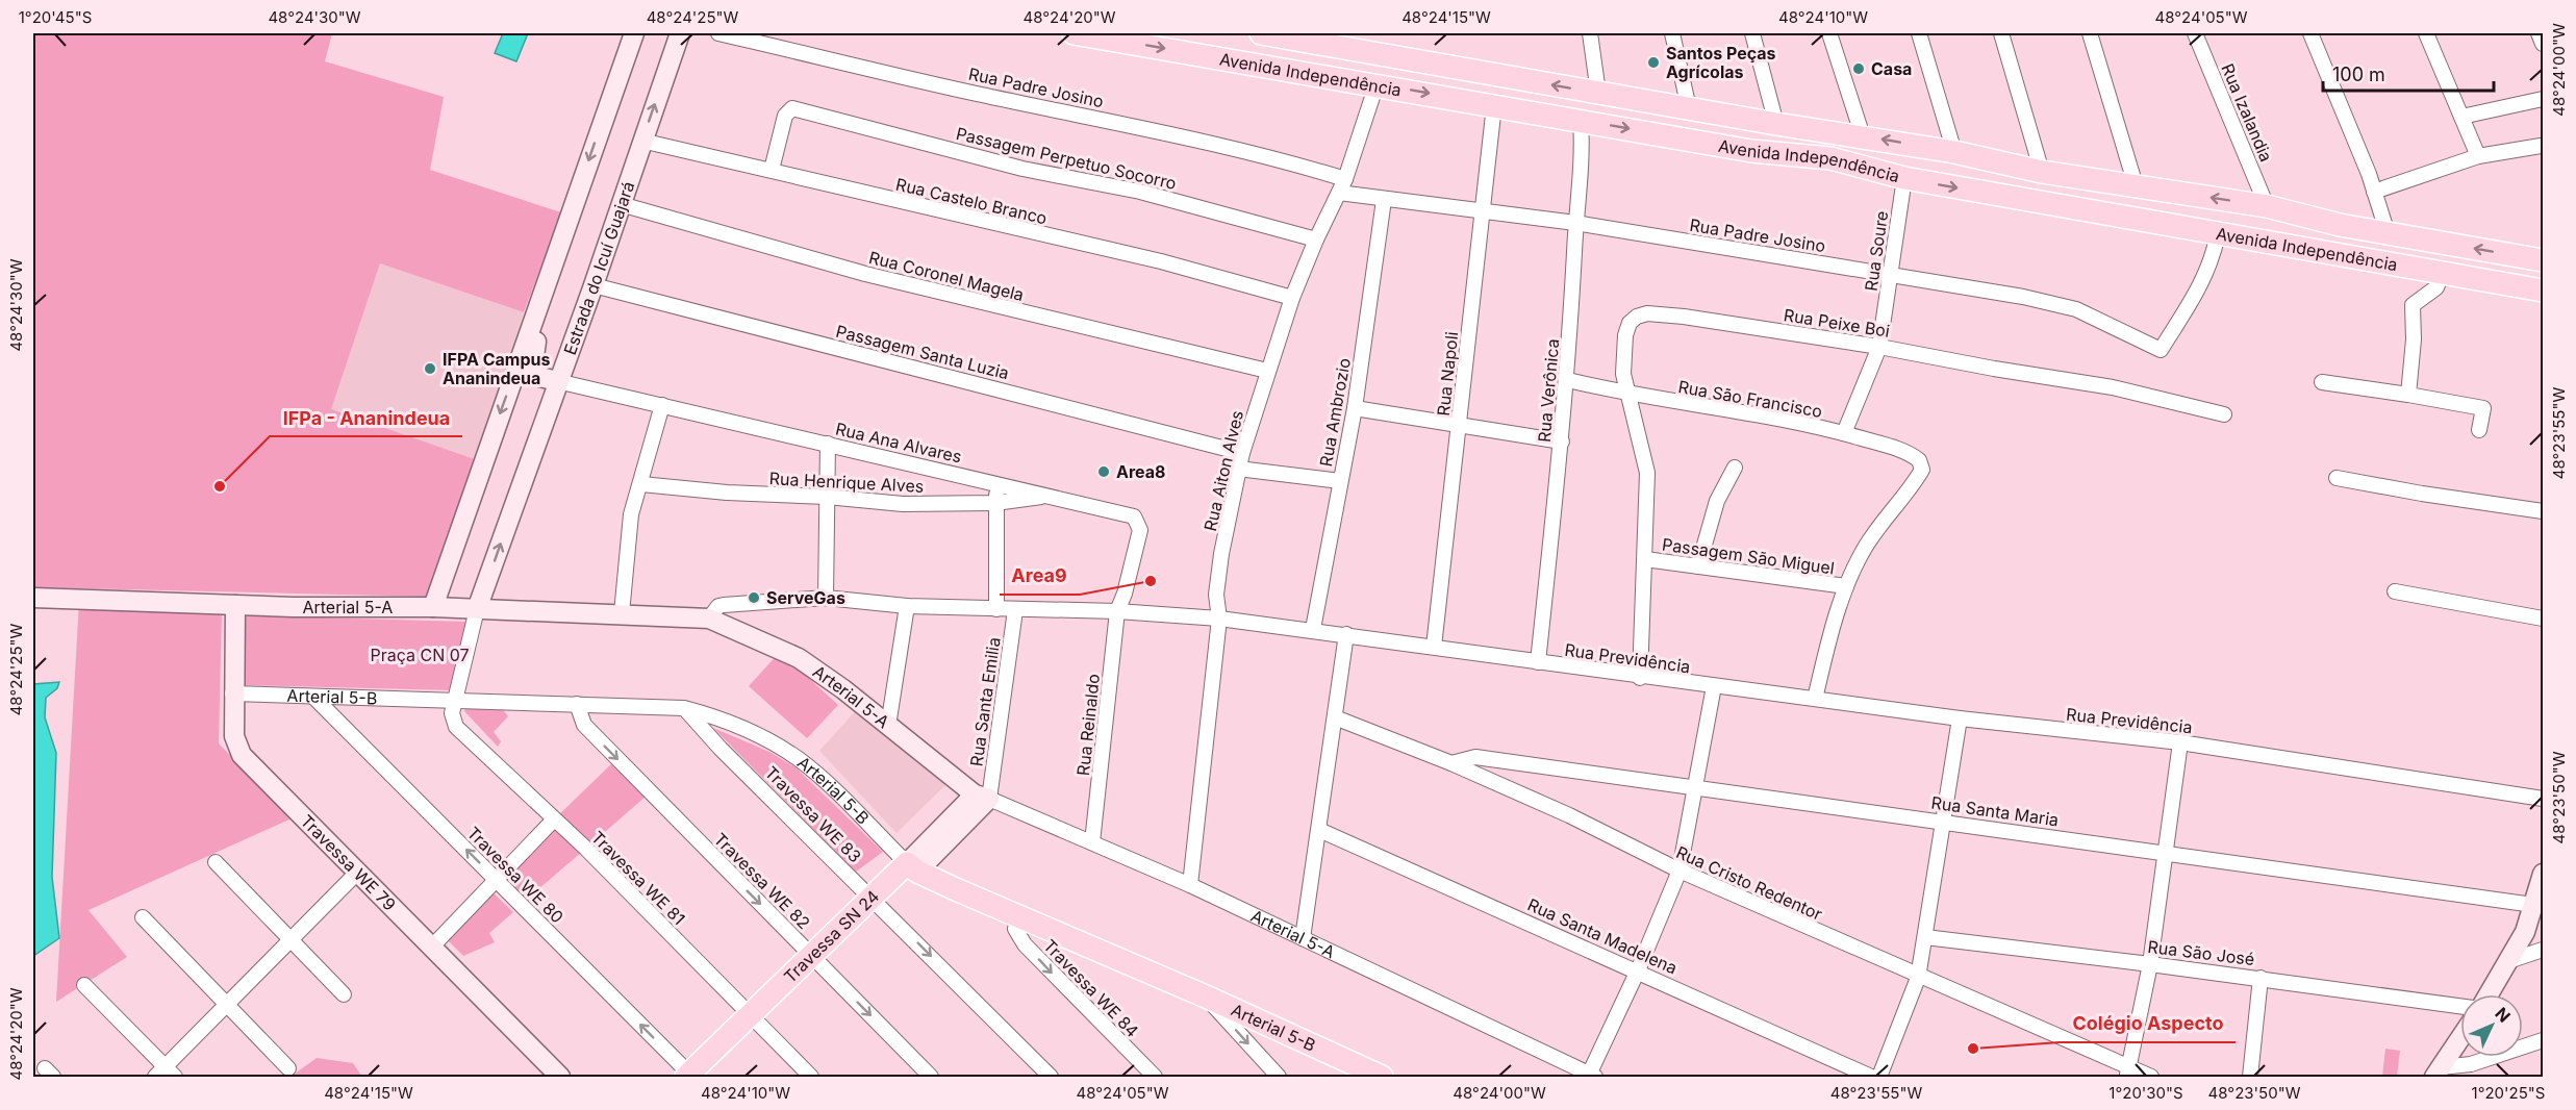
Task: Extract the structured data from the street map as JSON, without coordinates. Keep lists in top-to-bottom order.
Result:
{
  "streets": {
    "main road": [
      "Avenida Independência",
      "Estrada do Icuí Guajará",
      "Arterial 5-A",
      "Arterial 5-B",
      "Travessa WE 79",
      "Travessa SN 24"
    ],
    "street": [
      "Rua Padre Josino",
      "Rua Izalandia",
      "Passagem Perpetuo Socorro",
      "Rua Castelo Branco",
      "Rua Soure",
      "Rua Coronel Magela",
      "Rua Peixe Boi",
      "Passagem Santa Luzia",
      "Rua Napoli",
      "Rua Verônica",
      "Rua São Francisco",
      "Rua Ambrozio",
      "Rua Ana Alvares",
      "Rua Aiton Alves",
      "Rua Henrique Alves",
      "Passagem São Miguel",
      "Rua Previdência",
      "Rua Santa Emilia",
      "Rua Reinaldo",
      "Rua Santa Maria",
      "Travessa WE 83",
      "Travessa WE 80",
      "Travessa WE 81",
      "Travessa WE 82",
      "Rua Cristo Redentor",
      "Rua Santa Madelena",
      "Rua São José",
      "Travessa WE 84"
    ]
  },
  "crossings": [
    ["Avenida Independência", "Rua Padre Josino"],
    ["Avenida Independência", "Rua Izalandia"],
    ["Avenida Independência", "Rua Soure"],
    ["Avenida Independência", "Rua Napoli"],
    ["Avenida Independência", "Rua Verônica"],
    ["Avenida Independência", "Rua Aiton Alves"],
    ["Rua Padre Josino", "Rua Soure"],
    ["Rua Padre Josino", "Rua Napoli"],
    ["Rua Padre Josino", "Rua Verônica"],
    ["Rua Padre Josino", "Rua Ambrozio"],
    ["Rua Padre Josino", "Rua Aiton Alves"],
    ["Passagem Perpetuo Socorro", "Rua Castelo Branco"],
    ["Passagem Perpetuo Socorro", "Rua Aiton Alves"],
    ["Rua Castelo Branco", "Estrada do Icuí Guajará"],
    ["Rua Castelo Branco", "Rua Aiton Alves"],
    ["Rua Soure", "Rua Peixe Boi"],
    ["Rua Soure", "Rua São Francisco"],
    ["Estrada do Icuí Guajará", "Rua Coronel Magela"],
    ["Estrada do Icuí Guajará", "Passagem Santa Luzia"],
    ["Estrada do Icuí Guajará", "Rua Ana Alvares"],
    ["Estrada do Icuí Guajará", "Arterial 5-A"],
    ["Rua Coronel Magela", "Rua Aiton Alves"],
    ["Rua Peixe Boi", "Rua São Francisco"],
    ["Rua Peixe Boi", "Passagem São Miguel"],
    ["Rua Peixe Boi", "Rua Previdência"],
    ["Passagem Santa Luzia", "Rua Aiton Alves"],
    ["Rua Napoli", "Rua Previdência"],
    ["Rua Verônica", "Rua São Francisco"],
    ["Rua Verônica", "Rua Previdência"],
    ["Rua São Francisco", "Passagem São Miguel"],
    ["Rua Ambrozio", "Rua Previdência"],
    ["Rua Ana Alvares", "Rua Henrique Alves"],
    ["Rua Ana Alvares", "Rua Previdência"],
    ["Rua Ana Alvares", "Rua Reinaldo"],
    ["Rua Aiton Alves", "Arterial 5-A"],
    ["Rua Aiton Alves", "Rua Previdência"],
    ["Arterial 5-A", "Rua Previdência"],
    ["Arterial 5-A", "Rua Santa Emilia"],
    ["Arterial 5-A", "Rua Reinaldo"],
    ["Arterial 5-A", "Travessa WE 79"],
    ["Arterial 5-A", "Travessa SN 24"],
    ["Rua Previdência", "Rua Santa Emilia"],
    ["Rua Previdência", "Rua Reinaldo"],
    ["Arterial 5-B", "Travessa WE 83"],
    ["Arterial 5-B", "Travessa WE 79"],
    ["Arterial 5-B", "Travessa WE 80"],
    ["Arterial 5-B", "Travessa WE 81"],
    ["Arterial 5-B", "Travessa WE 82"],
    ["Arterial 5-B", "Travessa SN 24"],
    ["Arterial 5-B", "Travessa WE 84"],
    ["Rua Santa Emilia", "Travessa SN 24"],
    ["Rua Santa Maria", "Rua Cristo Redentor"],
    ["Travessa WE 83", "Travessa SN 24"],
    ["Travessa WE 80", "Travessa SN 24"],
    ["Travessa WE 81", "Travessa SN 24"],
    ["Travessa WE 82", "Travessa SN 24"]
  ],
  "one_way": [
    "Travessa WE 83",
    "Travessa WE 80",
    "Travessa WE 82",
    "Travessa WE 84"
  ],
  "parks": ["Praça CN 07"],
  "places": [
    "Santos Peças Agrícolas",
    "Casa",
    "IFPA Campus Ananindeua",
    "Area8",
    "IFPa - Ananindeua",
    "Area9",
    "ServeGas",
    "Colégio Aspecto"
  ],
  "scale_bar": "100 m",
  "north": "top right",
  "coordinates": [
    "1°20'45\"S",
    "48°24'30\"W",
    "48°24'25\"W",
    "48°24'20\"W",
    "48°24'15\"W",
    "48°24'10\"W",
    "48°24'05\"W",
    "48°24'00\"W",
    "48°23'55\"W",
    "48°23'50\"W",
    "1°20'30\"S",
    "1°20'25\"S"
  ]
}
